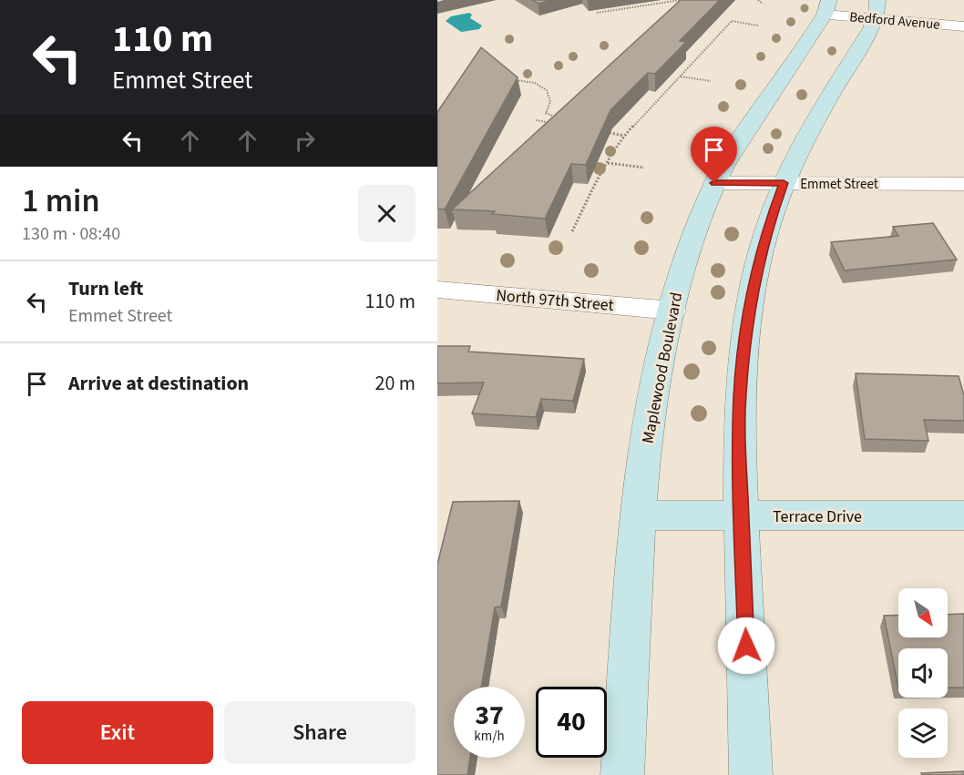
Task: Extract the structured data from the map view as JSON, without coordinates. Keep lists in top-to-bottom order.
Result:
{
  "streets": {
    "street": [
      "Bedford Avenue",
      "Emmet Street",
      "North 97th Street",
      "Maplewood Boulevard",
      "Terrace Drive"
    ]
  },
  "crossings": [
    ["Bedford Avenue", "Maplewood Boulevard"],
    ["Emmet Street", "Maplewood Boulevard"],
    ["North 97th Street", "Maplewood Boulevard"],
    ["Maplewood Boulevard", "Terrace Drive"]
  ],
  "north": "bottom right",
  "page": {
    "turn": ["110 m", "Emmet Street"],
    "heading": ["1 min", "130 m · 08:40"],
    "list": [
      {
        "name": "Turn left",
        "note": "Emmet Street",
        "value": "110 m"
      },
      {
        "name": "Arrive at destination",
        "value": "20 m"
      }
    ],
    "speed": "37 km/h",
    "limit": "40",
    "buttons": ["Exit", "Share"]
  }
}
